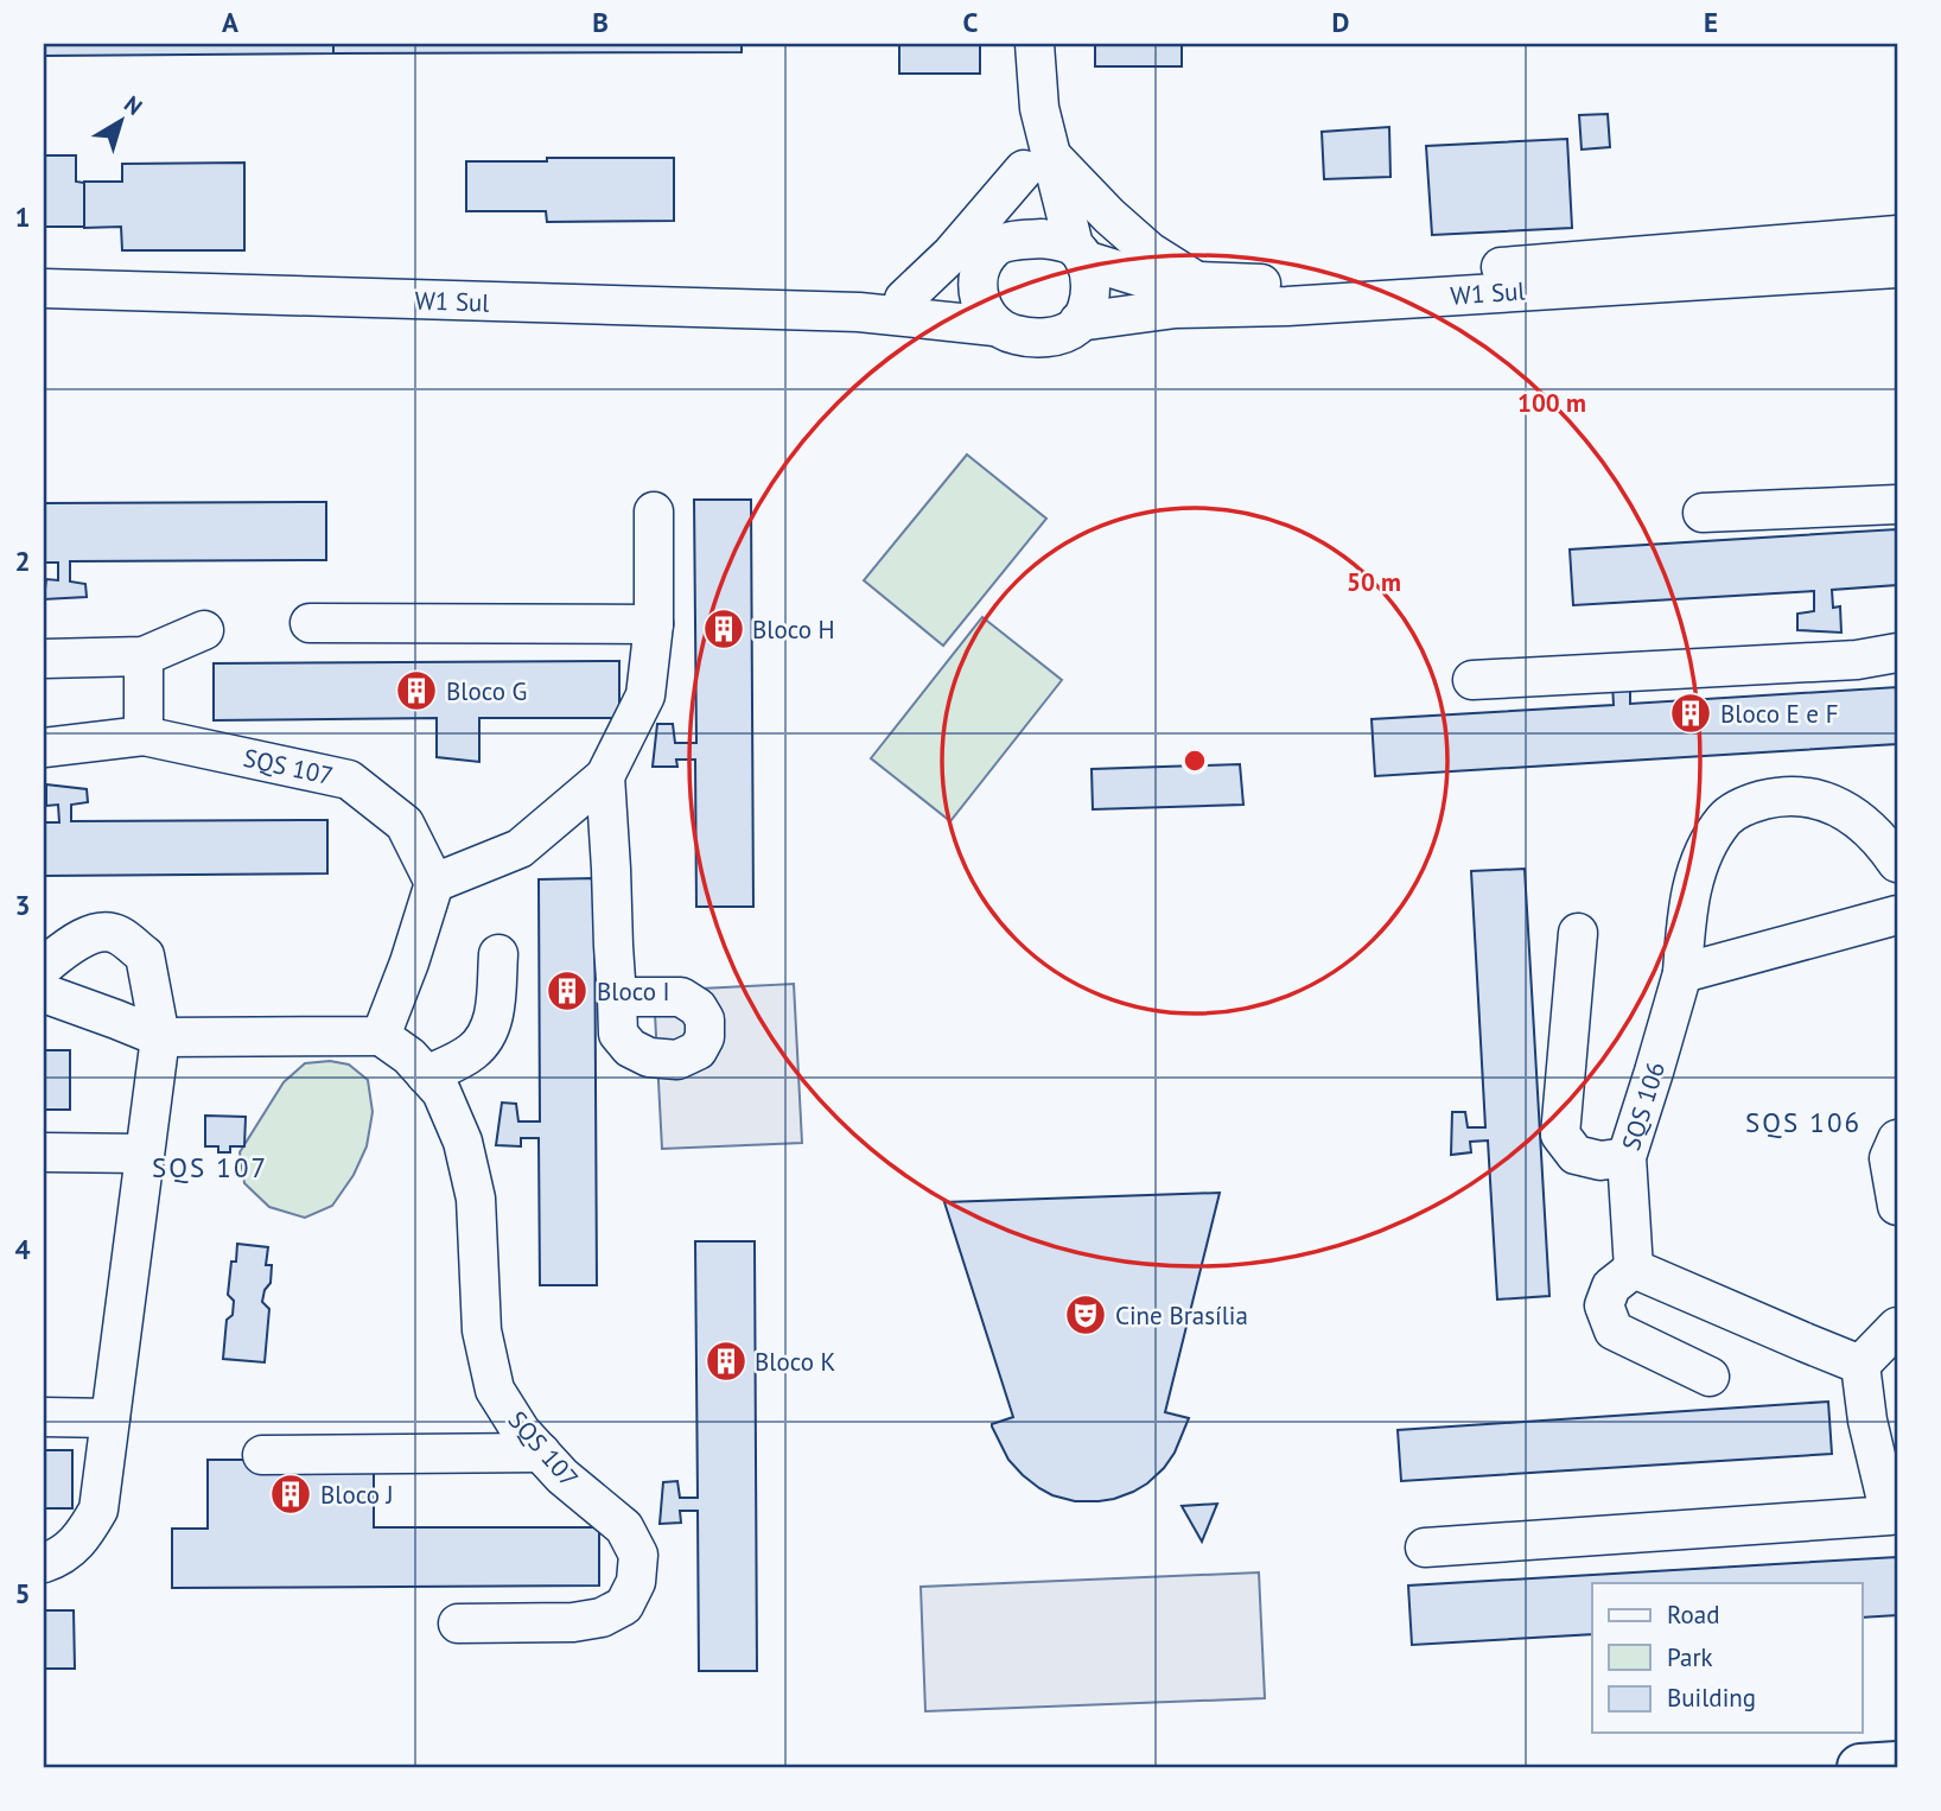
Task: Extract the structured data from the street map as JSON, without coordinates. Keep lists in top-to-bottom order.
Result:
{
  "streets": {
    "street": ["W1 Sul", "SQS 107", "SQS 106"]
  },
  "districts": ["SQS 106", "SQS 107"],
  "places": {
    "building": [
      "Bloco H",
      "Bloco G",
      "Bloco E e F",
      "Bloco I",
      "Bloco K",
      "Bloco J"
    ],
    "theatre": ["Cine Brasília"]
  },
  "legend": ["Road", "Park", "Building"],
  "north": "top right",
  "grid": {
    "columns": [
      "A",
      "B",
      "C",
      "D",
      "E"
    ],
    "rows": [
      "1",
      "2",
      "3",
      "4",
      "5"
    ]
  },
  "rings": ["100 m", "50 m"]
}
